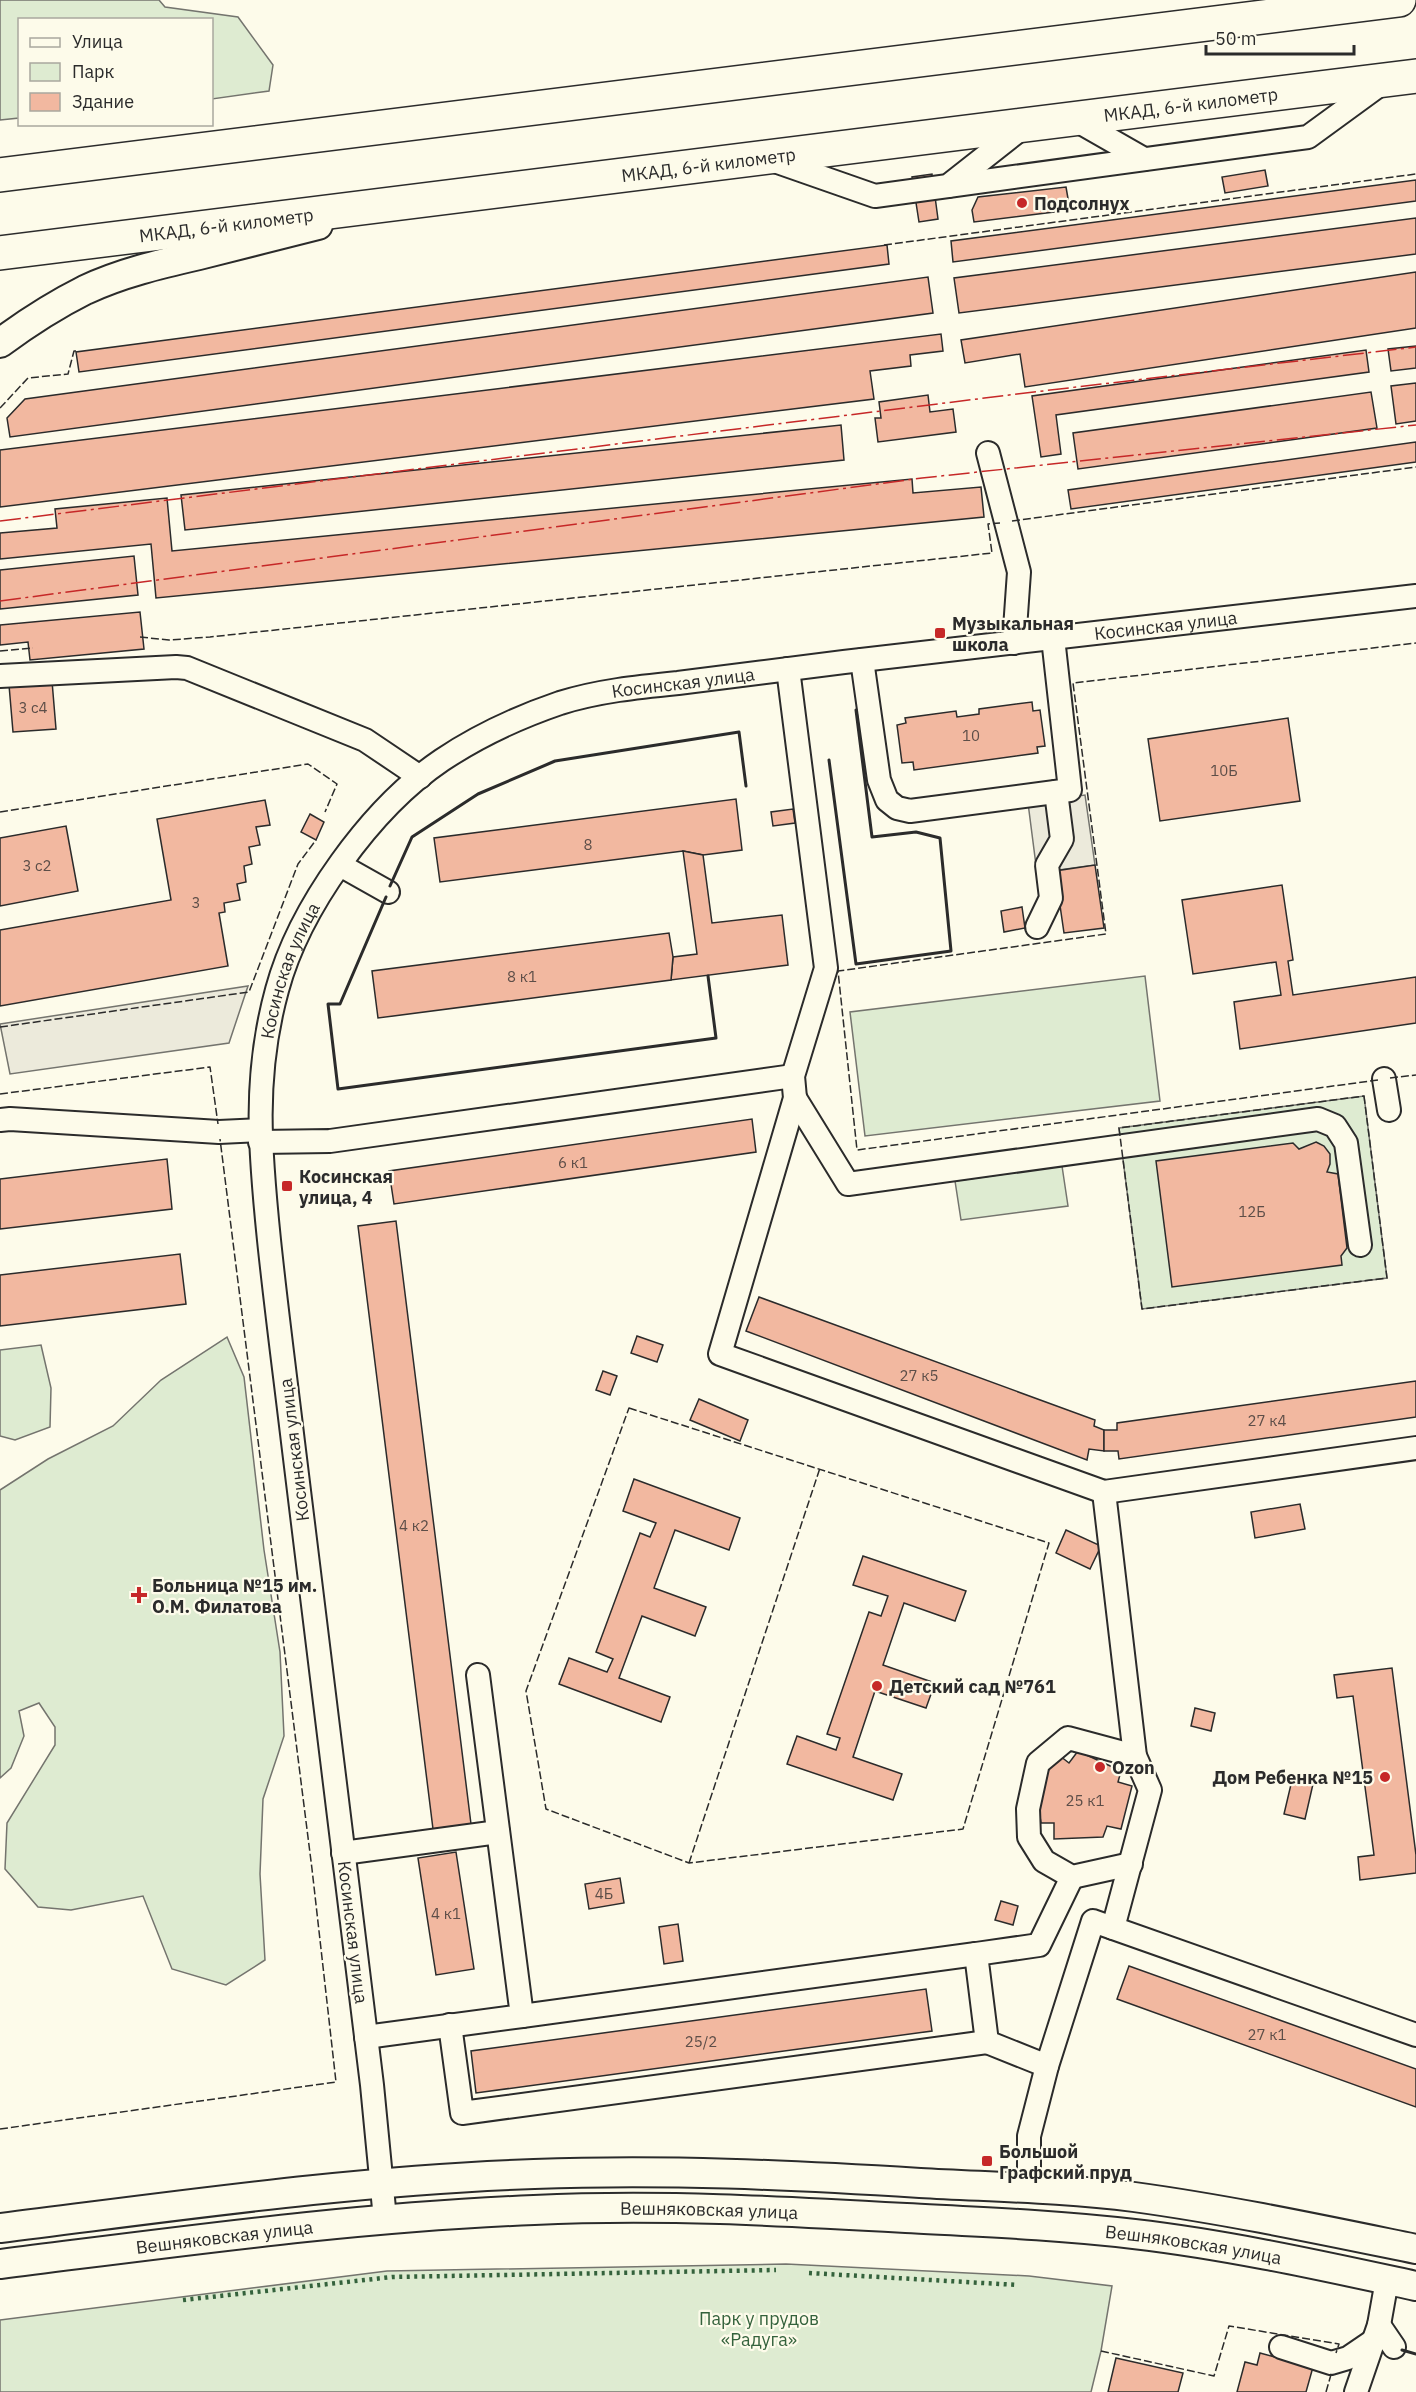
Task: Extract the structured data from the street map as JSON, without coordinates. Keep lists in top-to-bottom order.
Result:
{
  "streets": {
    "highway": ["МКАД, 6-й километр"],
    "main road": ["Вешняковская улица"],
    "street": ["Косинская улица"]
  },
  "crossings": [
    ["Косинская улица", "Вешняковская улица"]
  ],
  "parks": ["Парк у прудов «Радуга»"],
  "places": {
    "other": [
      "Подсолнух",
      "Детский сад №761",
      "Ozon",
      "Дом Ребенка №15"
    ],
    "transit": ["Музыкальная школа", "Косинская улица, 4", "Большой Графский пруд"],
    "health": ["Больница №15 им. О.М. Филатова"]
  },
  "house_numbers": [
    "3 с4",
    "10",
    "10Б",
    "8",
    "3 с2",
    "3",
    "8 к1",
    "6 к1",
    "12Б",
    "27 к5",
    "27 к4",
    "4 к2",
    "25 к1",
    "4Б",
    "4 к1",
    "27 к1",
    "25/2"
  ],
  "legend": ["Улица", "Парк", "Здание"],
  "scale_bar": "50 m"
}
